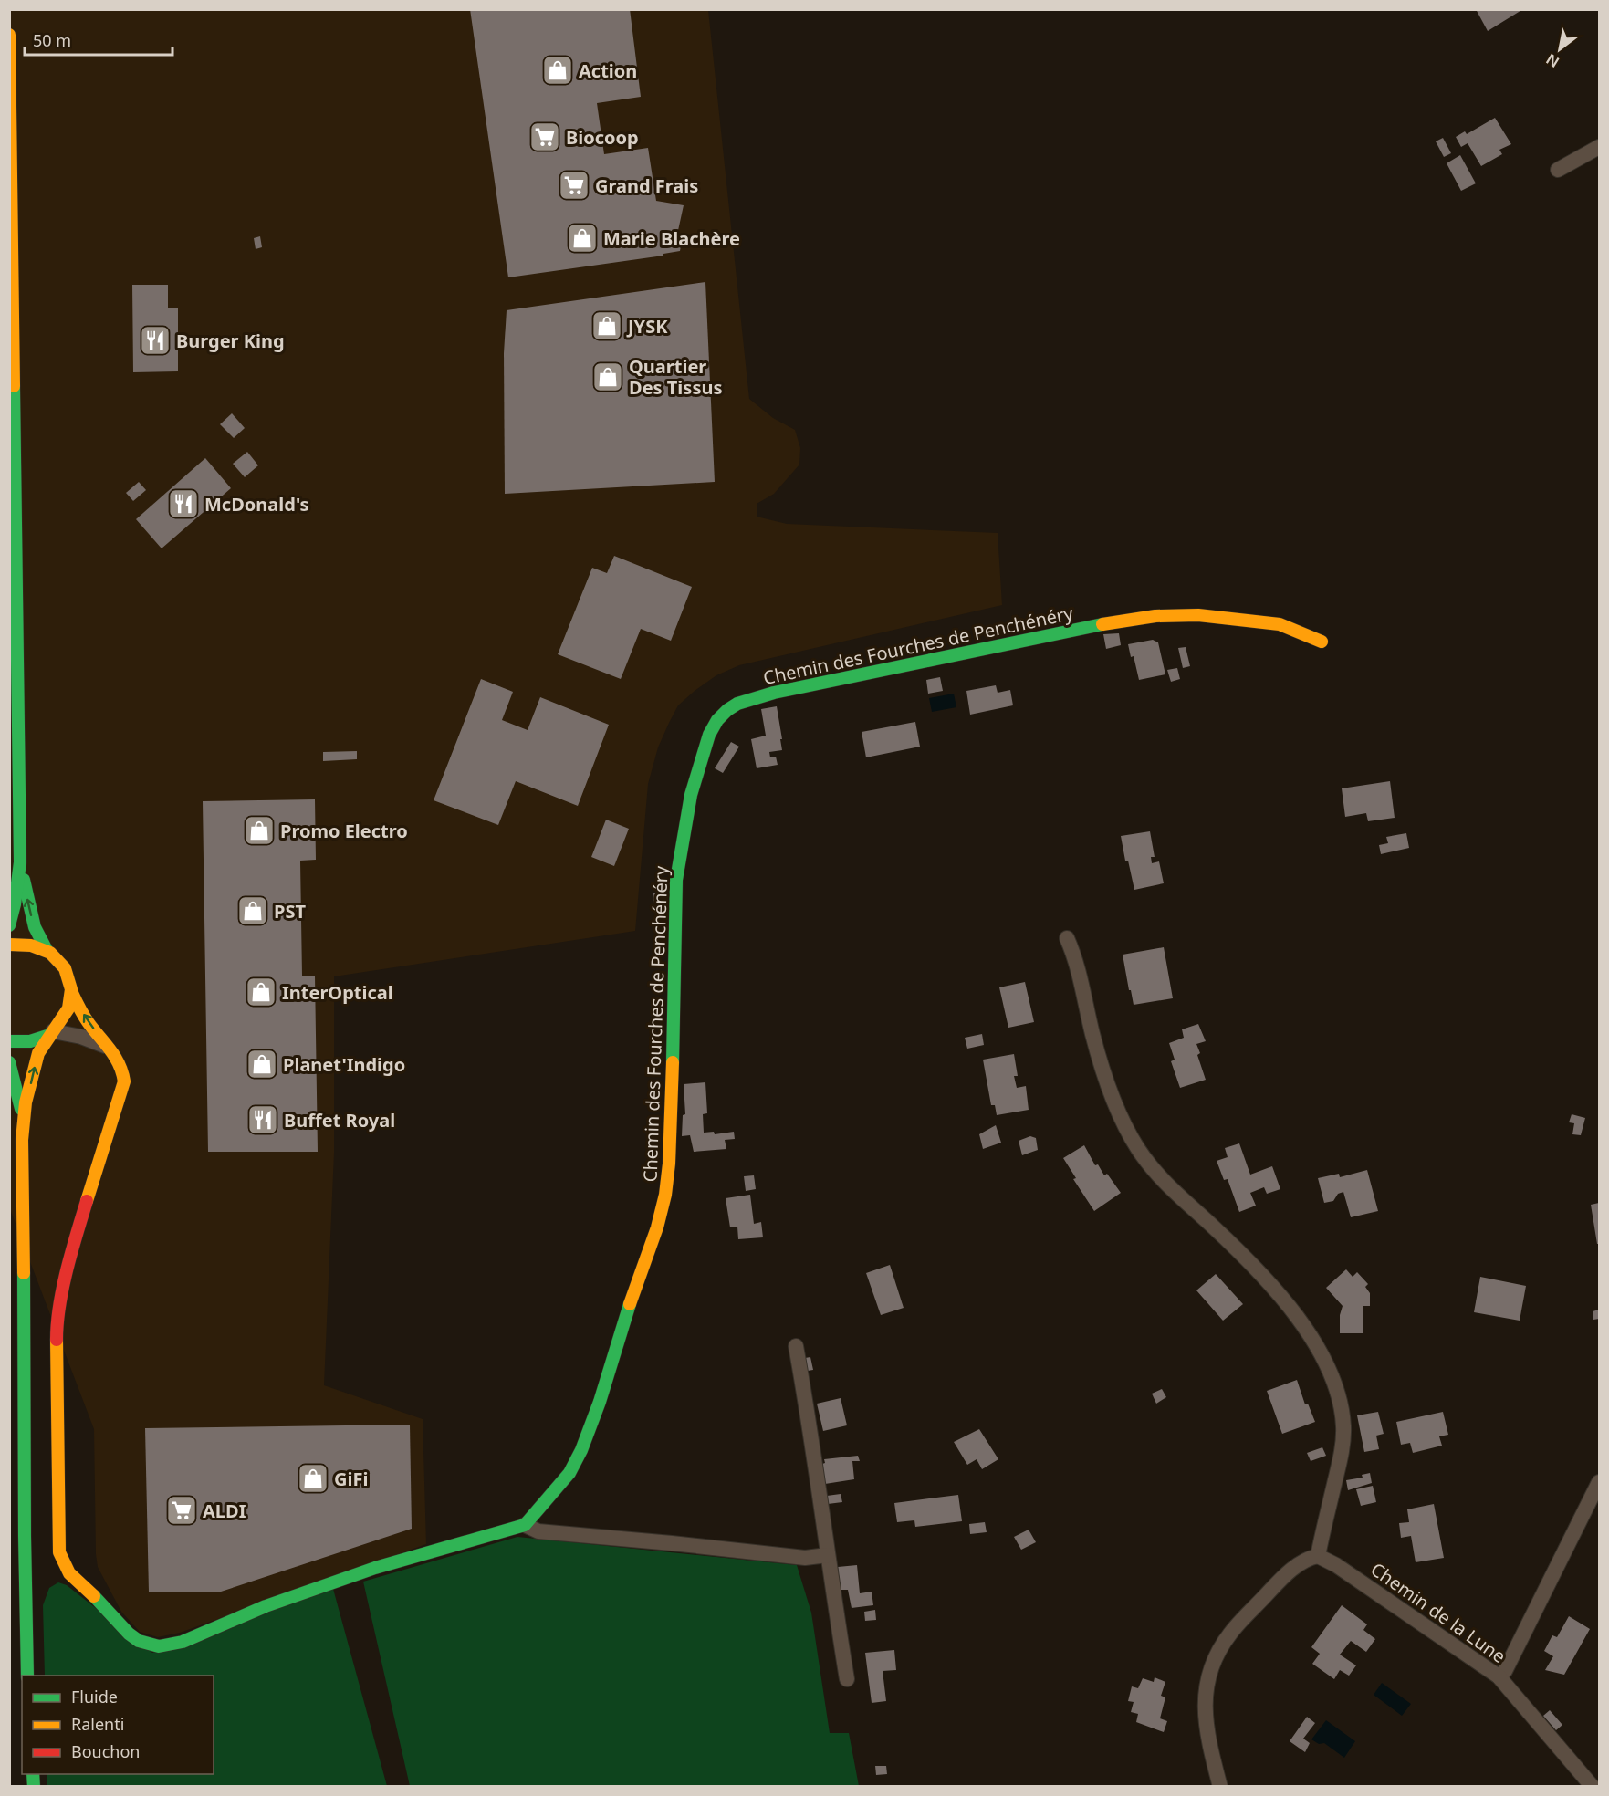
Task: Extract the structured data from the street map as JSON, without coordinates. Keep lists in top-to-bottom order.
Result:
{
  "streets": {
    "street": ["Chemin des Fourches de Penchénéry", "Chemin de la Lune"]
  },
  "places": {
    "shop": [
      "Action",
      "Marie Blachère",
      "JYSK",
      "Quartier Des Tissus",
      "Promo Electro",
      "PST",
      "InterOptical",
      "Planet'Indigo",
      "GiFi"
    ],
    "supermarket": ["Biocoop", "Grand Frais", "ALDI"],
    "restaurant": ["Burger King", "McDonald's", "Buffet Royal"]
  },
  "legend": ["Fluide", "Ralenti", "Bouchon"],
  "scale_bar": "50 m",
  "north": "bottom left"
}
